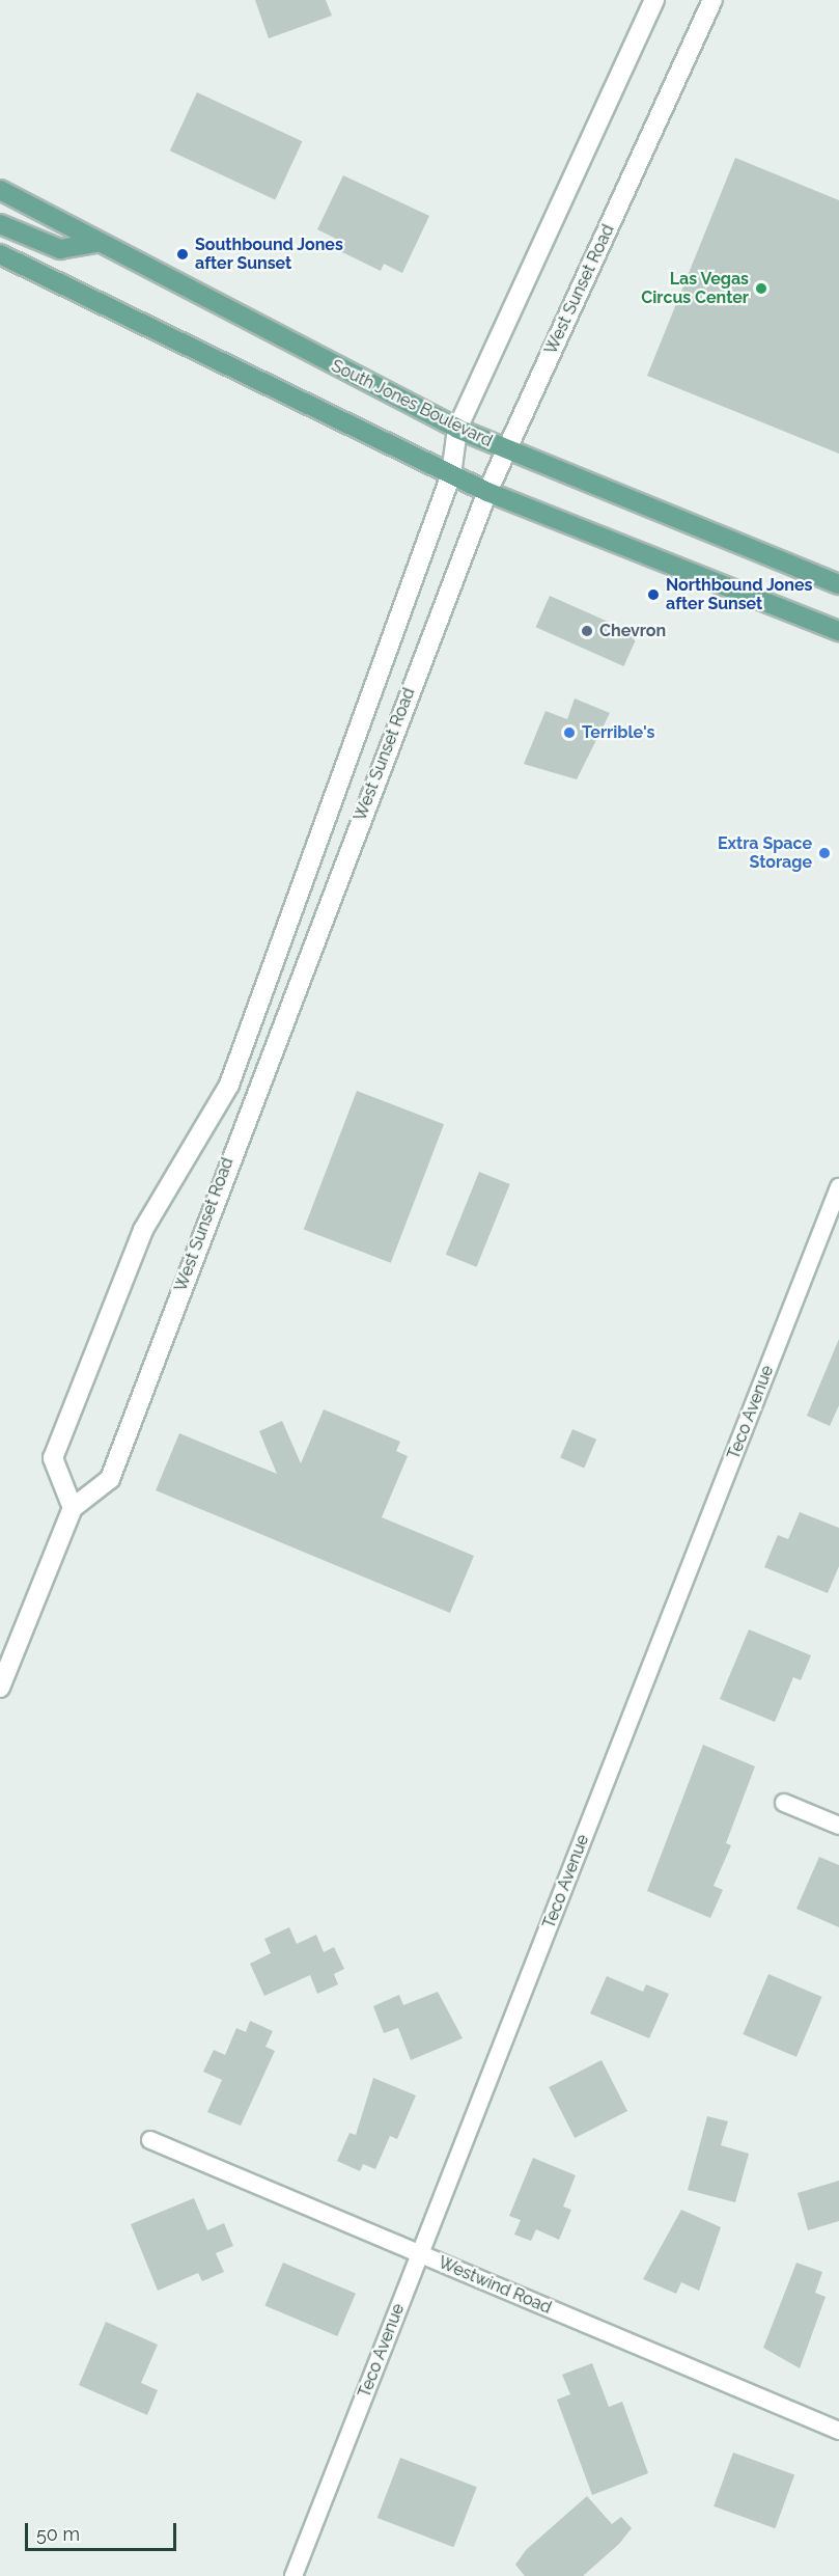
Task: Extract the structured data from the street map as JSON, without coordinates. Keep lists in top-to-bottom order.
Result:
{
  "streets": {
    "main road": ["West Sunset Road", "South Jones Boulevard"],
    "street": ["Teco Avenue", "Westwind Road"]
  },
  "crossings": [
    ["West Sunset Road", "South Jones Boulevard"],
    ["Teco Avenue", "Westwind Road"]
  ],
  "places": [
    "Southbound Jones after Sunset",
    "Las Vegas Circus Center",
    "Northbound Jones after Sunset",
    "Chevron",
    "Terrible's",
    "Extra Space Storage"
  ],
  "scale_bar": "50 m"
}
